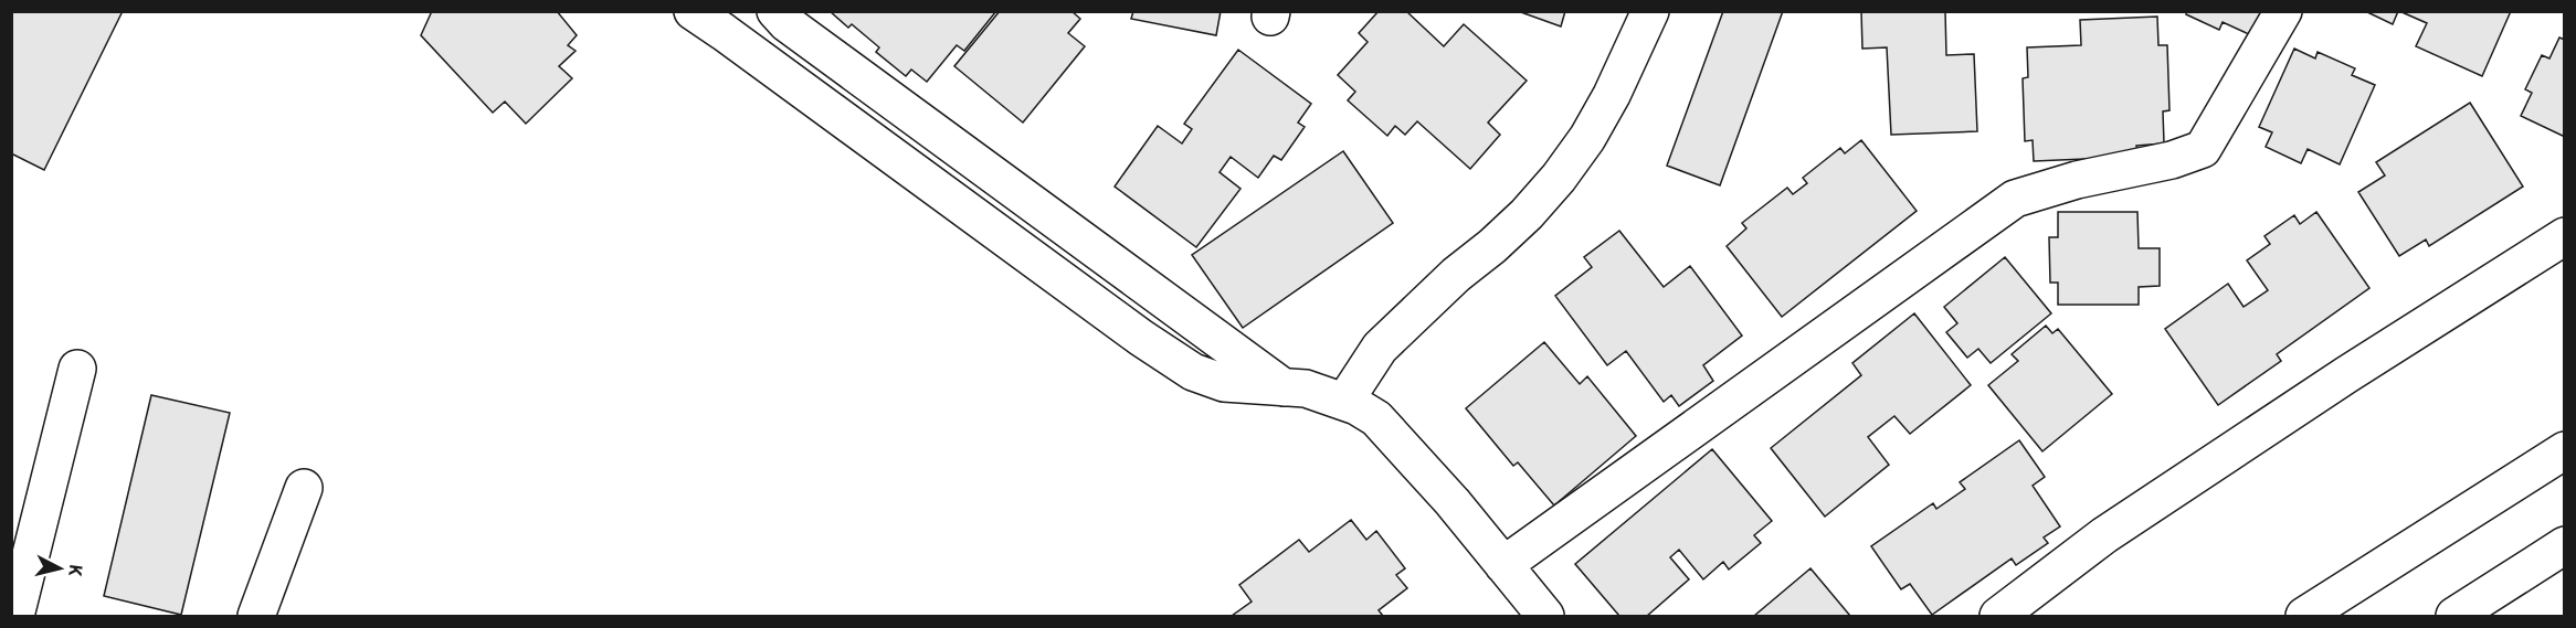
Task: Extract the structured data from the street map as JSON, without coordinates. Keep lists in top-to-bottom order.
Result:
{
  "north": "right"
}
